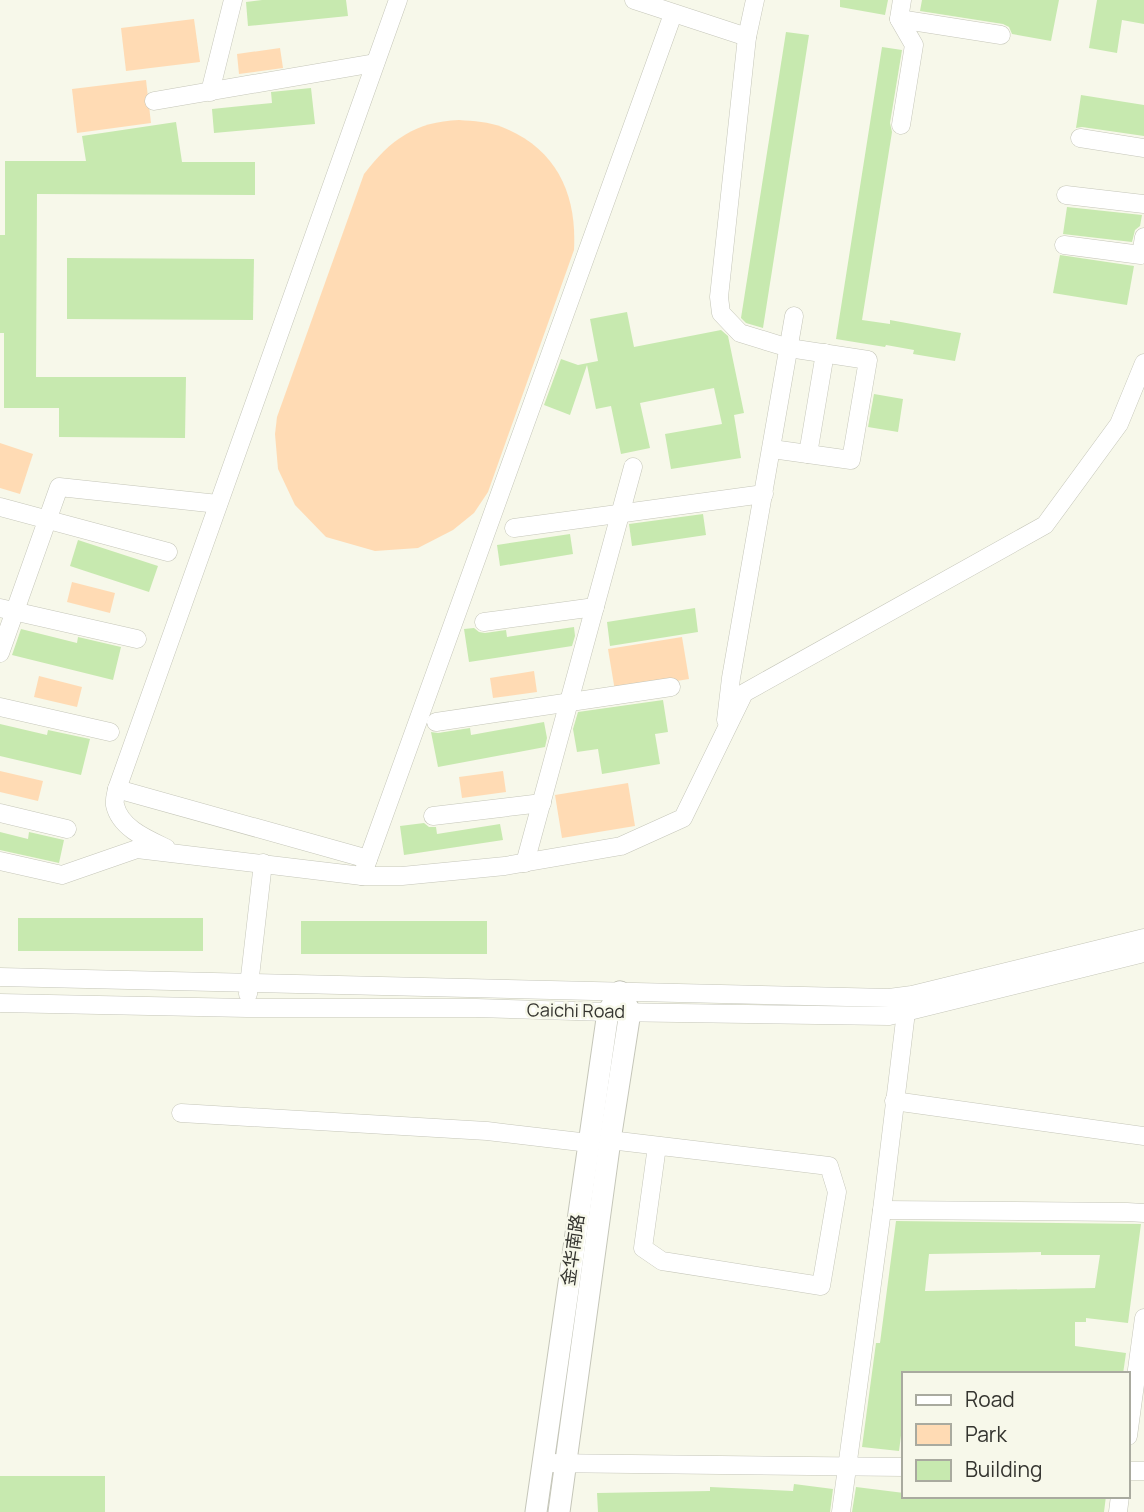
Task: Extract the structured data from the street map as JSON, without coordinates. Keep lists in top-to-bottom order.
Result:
{
  "streets": {
    "main road": ["金华南路"],
    "street": ["Caichi Road"]
  },
  "crossings": [
    ["Caichi Road", "金华南路"]
  ],
  "legend": ["Road", "Park", "Building"]
}
